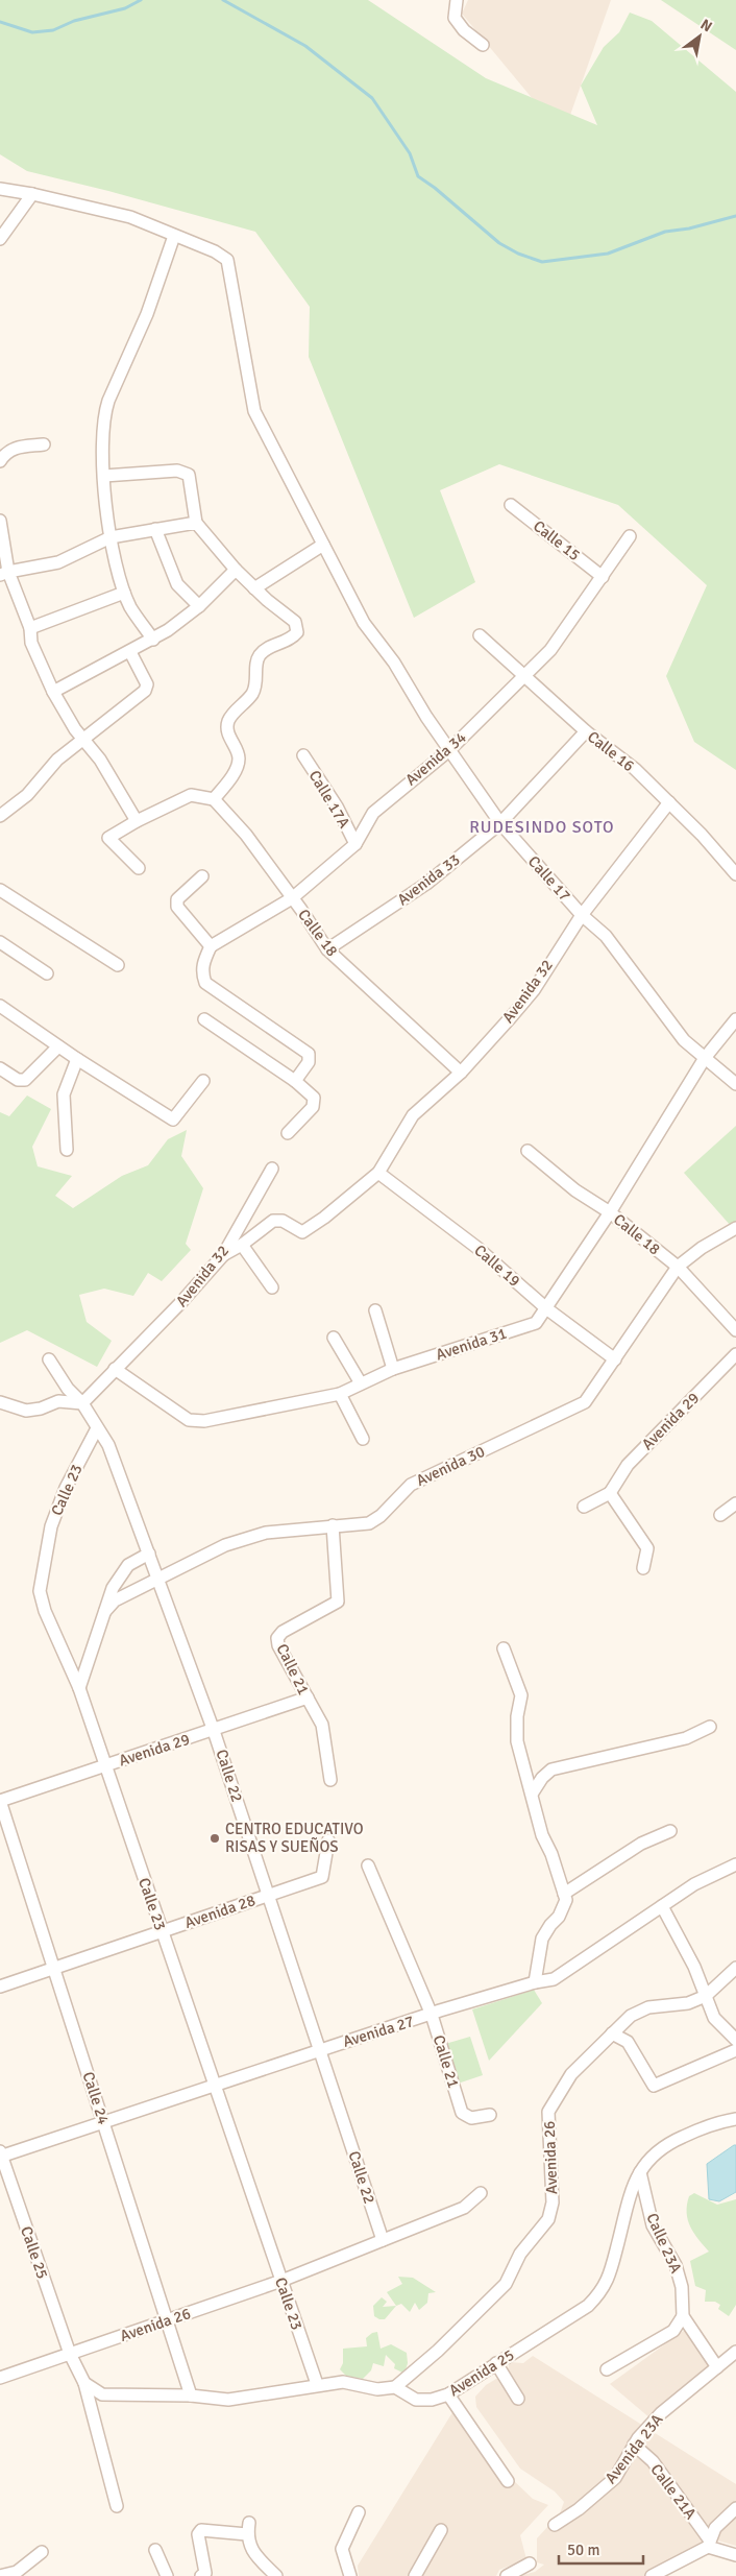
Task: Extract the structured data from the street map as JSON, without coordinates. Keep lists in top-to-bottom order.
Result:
{
  "streets": {
    "street": [
      "Calle 15",
      "Calle 16",
      "Avenida 34",
      "Calle 17A",
      "Calle 17",
      "Avenida 33",
      "Calle 18",
      "Avenida 32",
      "Calle 19",
      "Avenida 31",
      "Avenida 29",
      "Avenida 30",
      "Calle 23",
      "Calle 21",
      "Calle 22",
      "Avenida 28",
      "Avenida 27",
      "Calle 24",
      "Avenida 26",
      "Calle 23A",
      "Calle 25",
      "Avenida 25",
      "Avenida 23A",
      "Calle 21A"
    ]
  },
  "crossings": [
    ["Calle 15", "Avenida 34"],
    ["Calle 16", "Avenida 34"],
    ["Calle 16", "Avenida 33"],
    ["Calle 16", "Avenida 32"],
    ["Avenida 34", "Calle 17A"],
    ["Avenida 34", "Calle 17"],
    ["Avenida 34", "Calle 18"],
    ["Calle 17", "Avenida 33"],
    ["Calle 17", "Avenida 32"],
    ["Calle 17", "Avenida 31"],
    ["Avenida 33", "Calle 18"],
    ["Calle 18", "Avenida 32"],
    ["Calle 18", "Avenida 31"],
    ["Calle 18", "Avenida 30"],
    ["Avenida 32", "Calle 19"],
    ["Avenida 32", "Avenida 31"],
    ["Calle 19", "Avenida 31"],
    ["Calle 19", "Avenida 30"],
    ["Avenida 29", "Calle 23"],
    ["Avenida 29", "Calle 21"],
    ["Avenida 29", "Calle 22"],
    ["Avenida 29", "Calle 24"],
    ["Avenida 30", "Calle 21"],
    ["Avenida 30", "Calle 22"],
    ["Calle 23", "Calle 22"],
    ["Calle 23", "Avenida 28"],
    ["Calle 23", "Avenida 27"],
    ["Calle 23", "Avenida 26"],
    ["Calle 23", "Avenida 25"],
    ["Calle 21", "Avenida 27"],
    ["Calle 22", "Avenida 28"],
    ["Calle 22", "Avenida 27"],
    ["Calle 22", "Avenida 26"],
    ["Avenida 28", "Calle 24"],
    ["Avenida 27", "Calle 24"],
    ["Avenida 27", "Calle 25"],
    ["Calle 24", "Avenida 26"],
    ["Calle 24", "Avenida 25"],
    ["Avenida 26", "Calle 25"],
    ["Avenida 26", "Avenida 25"],
    ["Calle 23A", "Avenida 25"],
    ["Avenida 23A", "Calle 21A"]
  ],
  "districts": ["RUDESINDO SOTO"],
  "places": ["CENTRO EDUCATIVO RISAS Y SUEÑOS"],
  "scale_bar": "50 m",
  "north": "top right"
}
